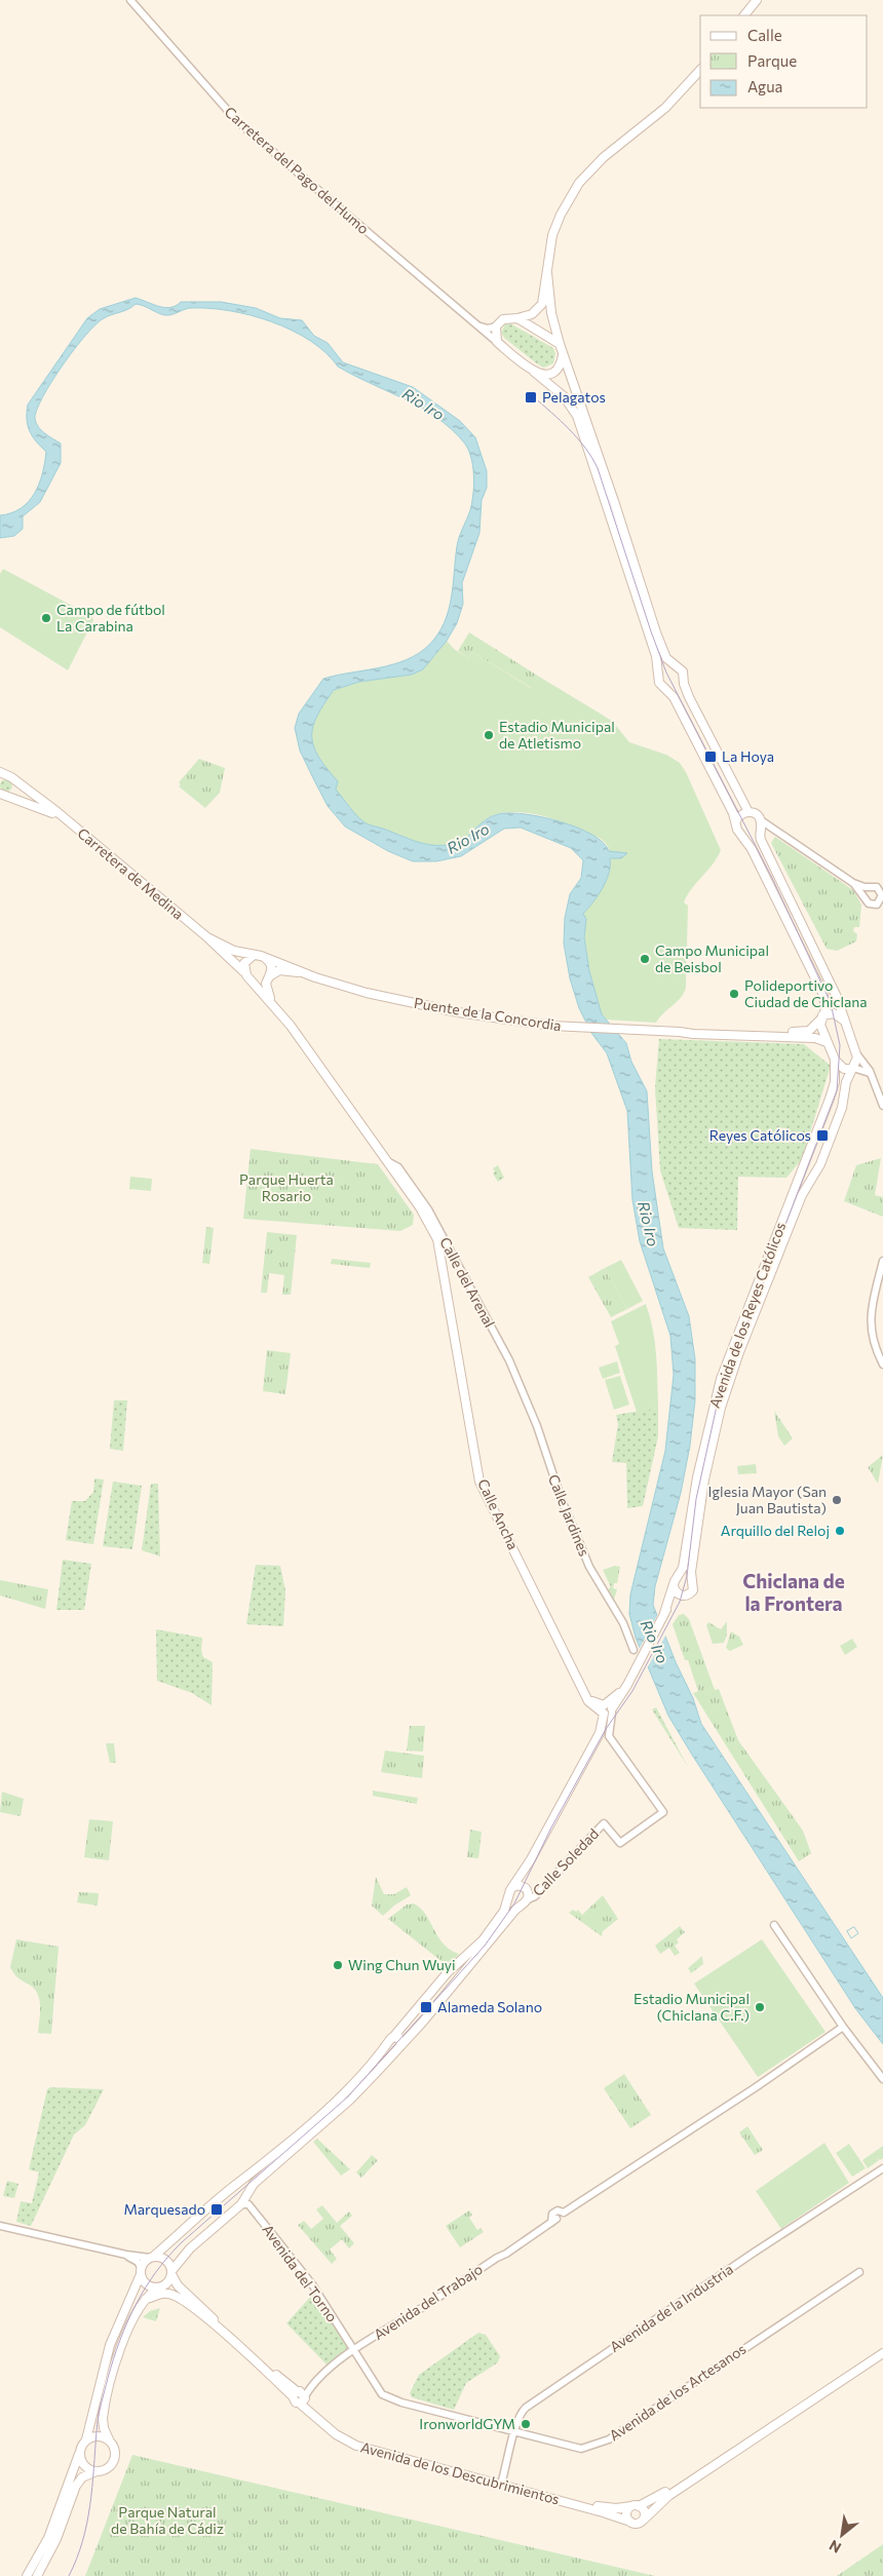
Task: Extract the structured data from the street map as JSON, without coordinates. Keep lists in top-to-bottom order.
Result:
{
  "streets": {
    "main road": [
      "Carretera de Medina",
      "Puente de la Concordia",
      "Avenida de los Reyes Católicos",
      "Calle Ancha",
      "Avenida de los Descubrimientos"
    ],
    "street": [
      "Carretera del Pago del Humo",
      "Calle del Arenal",
      "Calle Jardines",
      "Calle Soledad",
      "Avenida del Torno",
      "Avenida del Trabajo",
      "Avenida de la Industria",
      "Avenida de los Artesanos"
    ]
  },
  "crossings": [
    ["Carretera de Medina", "Puente de la Concordia"],
    ["Calle del Arenal", "Calle Ancha"],
    ["Calle del Arenal", "Calle Jardines"],
    ["Calle Ancha", "Calle Soledad"],
    ["Avenida del Torno", "Avenida del Trabajo"],
    ["Avenida del Torno", "Avenida de los Artesanos"],
    ["Avenida del Trabajo", "Avenida de los Artesanos"],
    ["Avenida del Trabajo", "Avenida de los Descubrimientos"],
    ["Avenida de la Industria", "Avenida de los Artesanos"],
    ["Avenida de la Industria", "Avenida de los Descubrimientos"]
  ],
  "districts": ["Chiclana de la Frontera"],
  "water": ["Rio Iro"],
  "parks": ["Parque Huerta Rosario", "Parque Natural de Bahía de Cádiz"],
  "places": {
    "transit": [
      "Pelagatos",
      "La Hoya",
      "Reyes Católicos",
      "Alameda Solano",
      "Marquesado"
    ],
    "other": [
      "Campo de fútbol La Carabina",
      "Estadio Municipal de Atletismo",
      "Campo Municipal de Beisbol",
      "Polideportivo Ciudad de Chiclana",
      "Iglesia Mayor (San Juan Bautista)",
      "Arquillo del Reloj",
      "Wing Chun Wuyi",
      "Estadio Municipal (Chiclana C.F.)",
      "IronworldGYM"
    ]
  },
  "legend": ["Calle", "Parque", "Agua"],
  "north": "bottom left"
}
